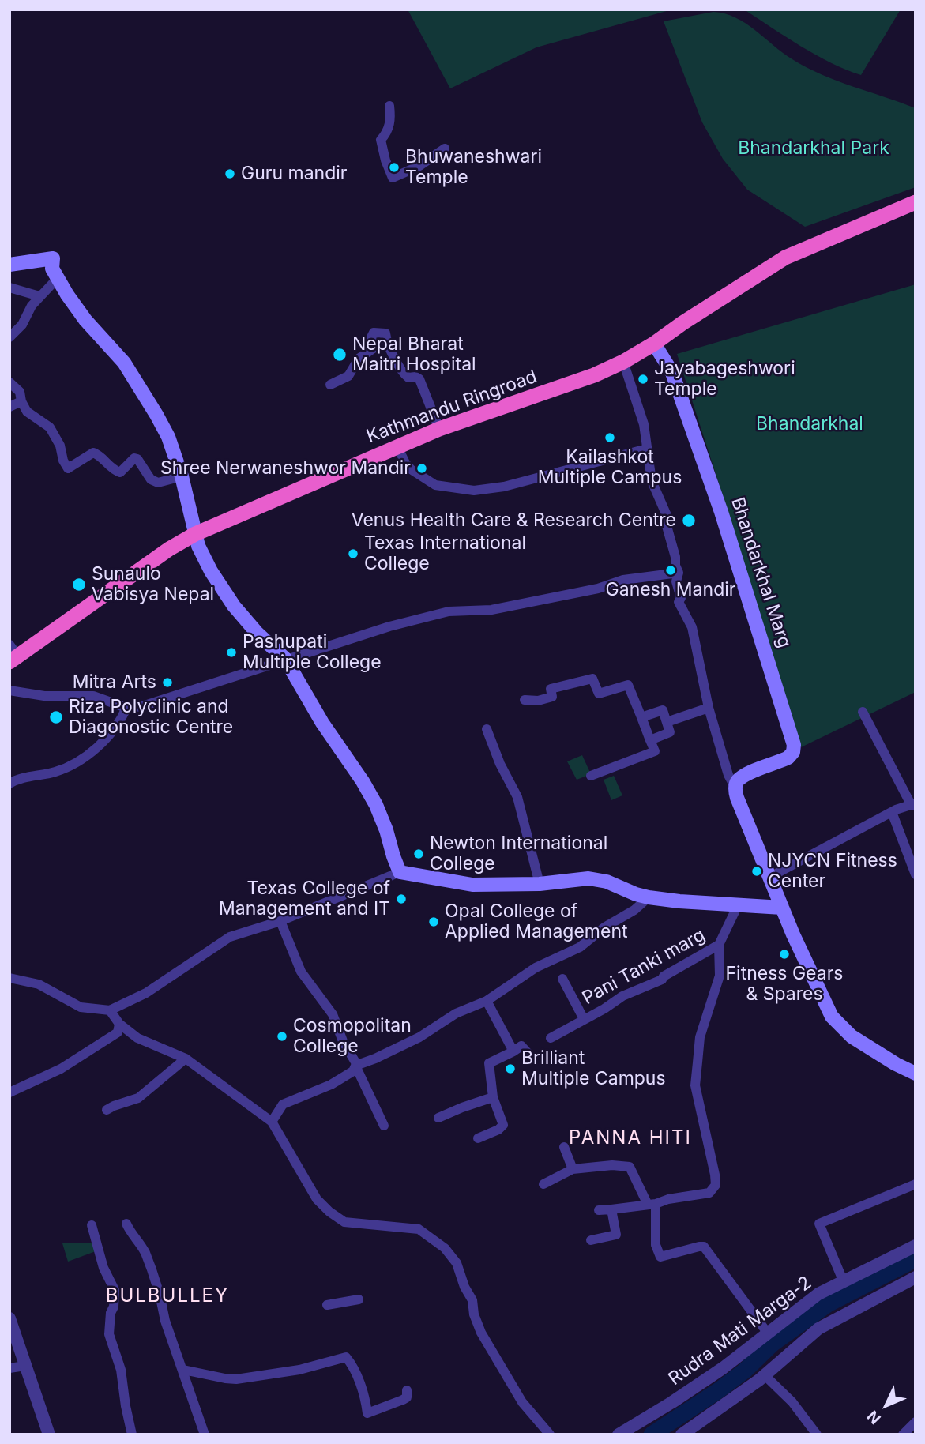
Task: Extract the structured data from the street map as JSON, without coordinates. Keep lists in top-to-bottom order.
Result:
{
  "streets": {
    "highway": ["Kathmandu Ringroad"],
    "main road": ["Bhandarkhal Marg"],
    "street": ["Pani Tanki marg", "Rudra Mati Marga-2"]
  },
  "crossings": [
    ["Kathmandu Ringroad", "Bhandarkhal Marg"]
  ],
  "districts": ["PANNA HITI", "BULBULLEY"],
  "parks": ["Bhandarkhal Park", "Bhandarkhal"],
  "places": [
    "Bhuwaneshwari Temple",
    "Guru mandir",
    "Nepal Bharat Maitri Hospital",
    "Jayabageshwori Temple",
    "Kailashkot Multiple Campus",
    "Shree Nerwaneshwor Mandir",
    "Venus Health Care & Research Centre",
    "Texas International College",
    "Ganesh Mandir",
    "Sunaulo Vabisya Nepal",
    "Pashupati Multiple College",
    "Mitra Arts",
    "Riza Polyclinic and Diagonostic Centre",
    "Newton International College",
    "NJYCN Fitness Center",
    "Texas College of Management and IT",
    "Opal College of Applied Management",
    "Fitness Gears & Spares",
    "Cosmopolitan College",
    "Brilliant Multiple Campus"
  ],
  "north": "bottom left"
}
